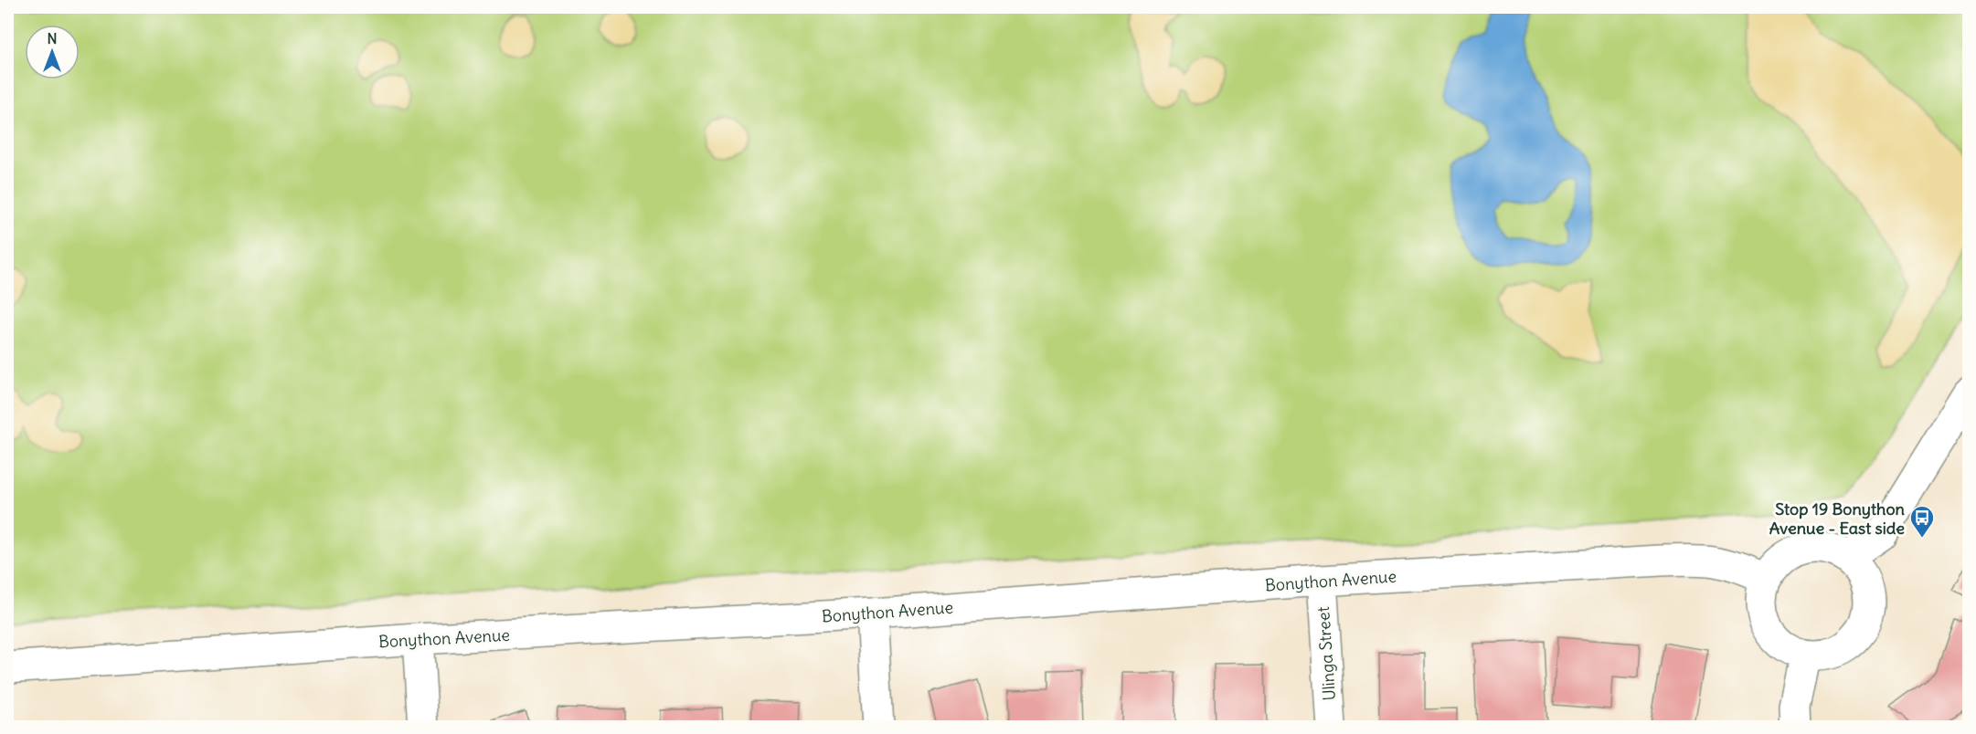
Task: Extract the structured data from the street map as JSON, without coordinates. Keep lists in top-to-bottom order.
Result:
{
  "streets": {
    "street": ["Bonython Avenue", "Ulinga Street"]
  },
  "crossings": [
    ["Bonython Avenue", "Ulinga Street"]
  ],
  "places": {
    "bus stop": ["Stop 19 Bonython Avenue - East side"]
  },
  "north": "top"
}
